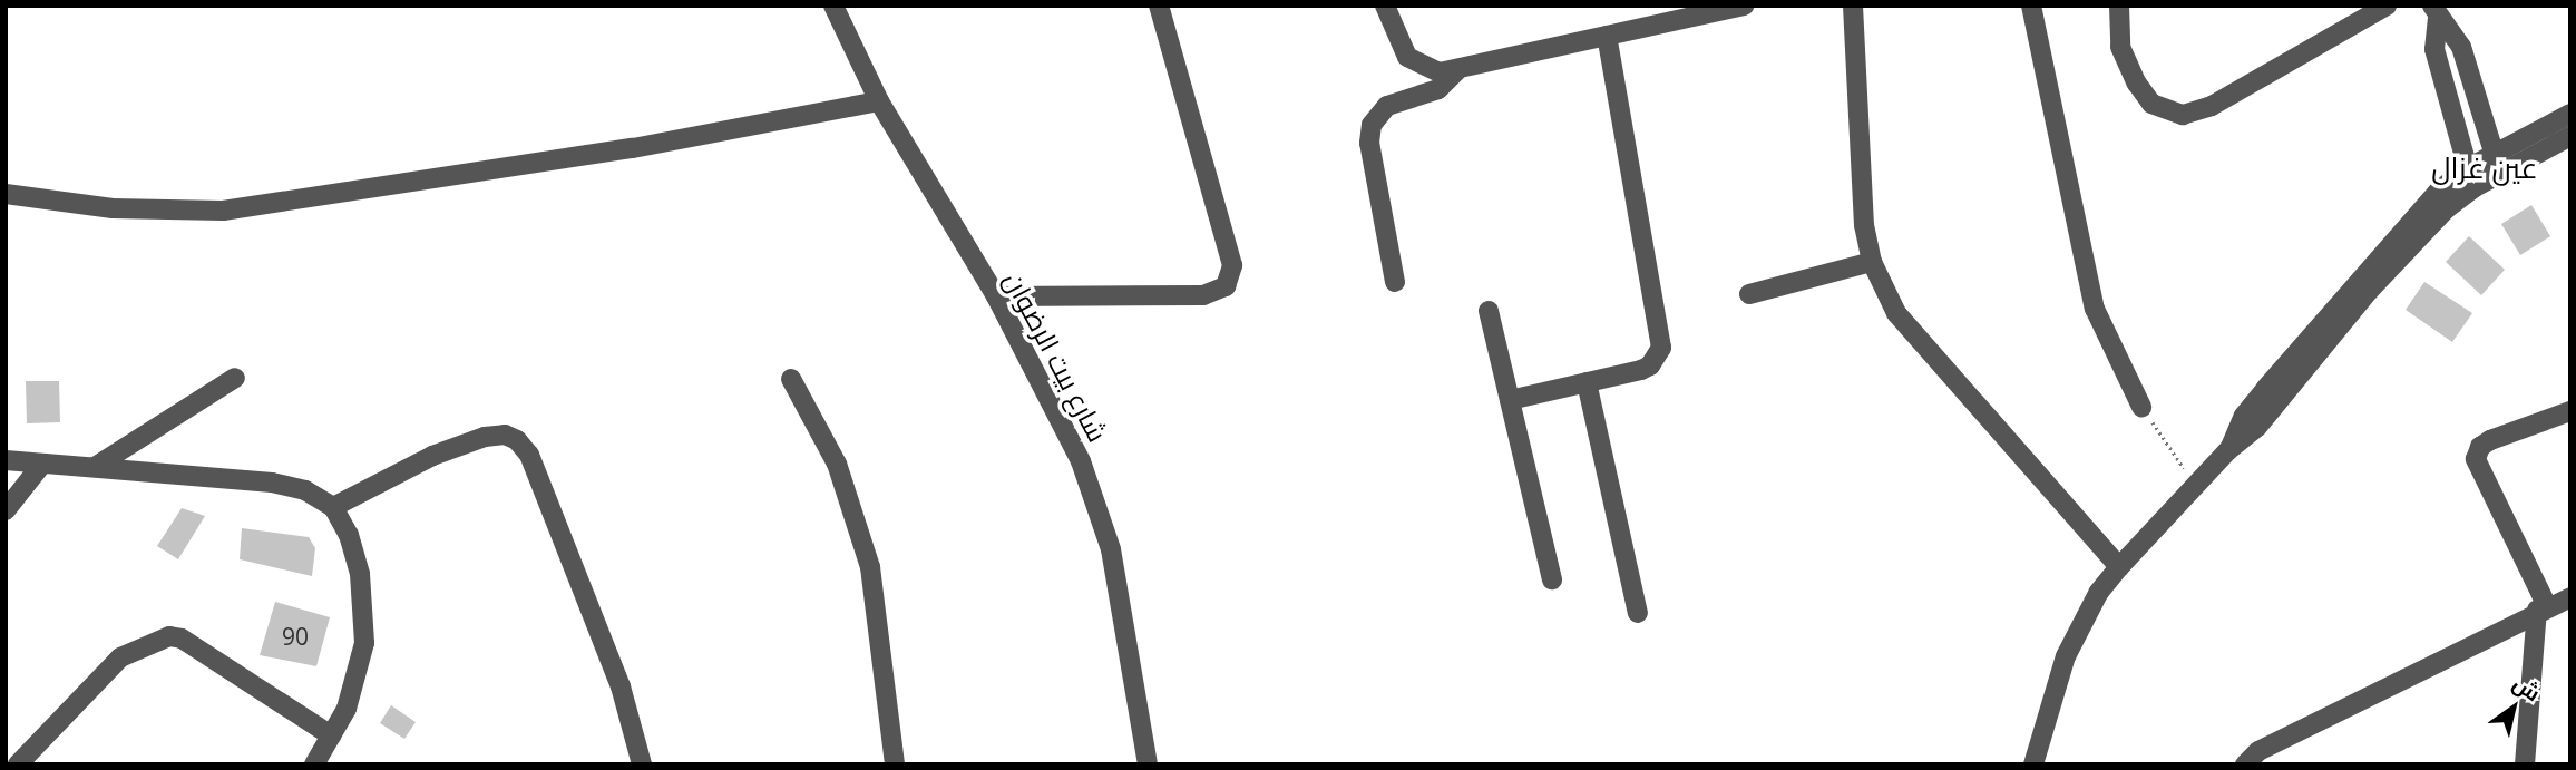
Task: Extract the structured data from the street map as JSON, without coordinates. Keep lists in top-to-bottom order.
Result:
{
  "streets": {
    "street": ["شارع بيت الرضوان"]
  },
  "districts": ["عين غزال"],
  "house_numbers": ["90"],
  "north": "top right"
}
